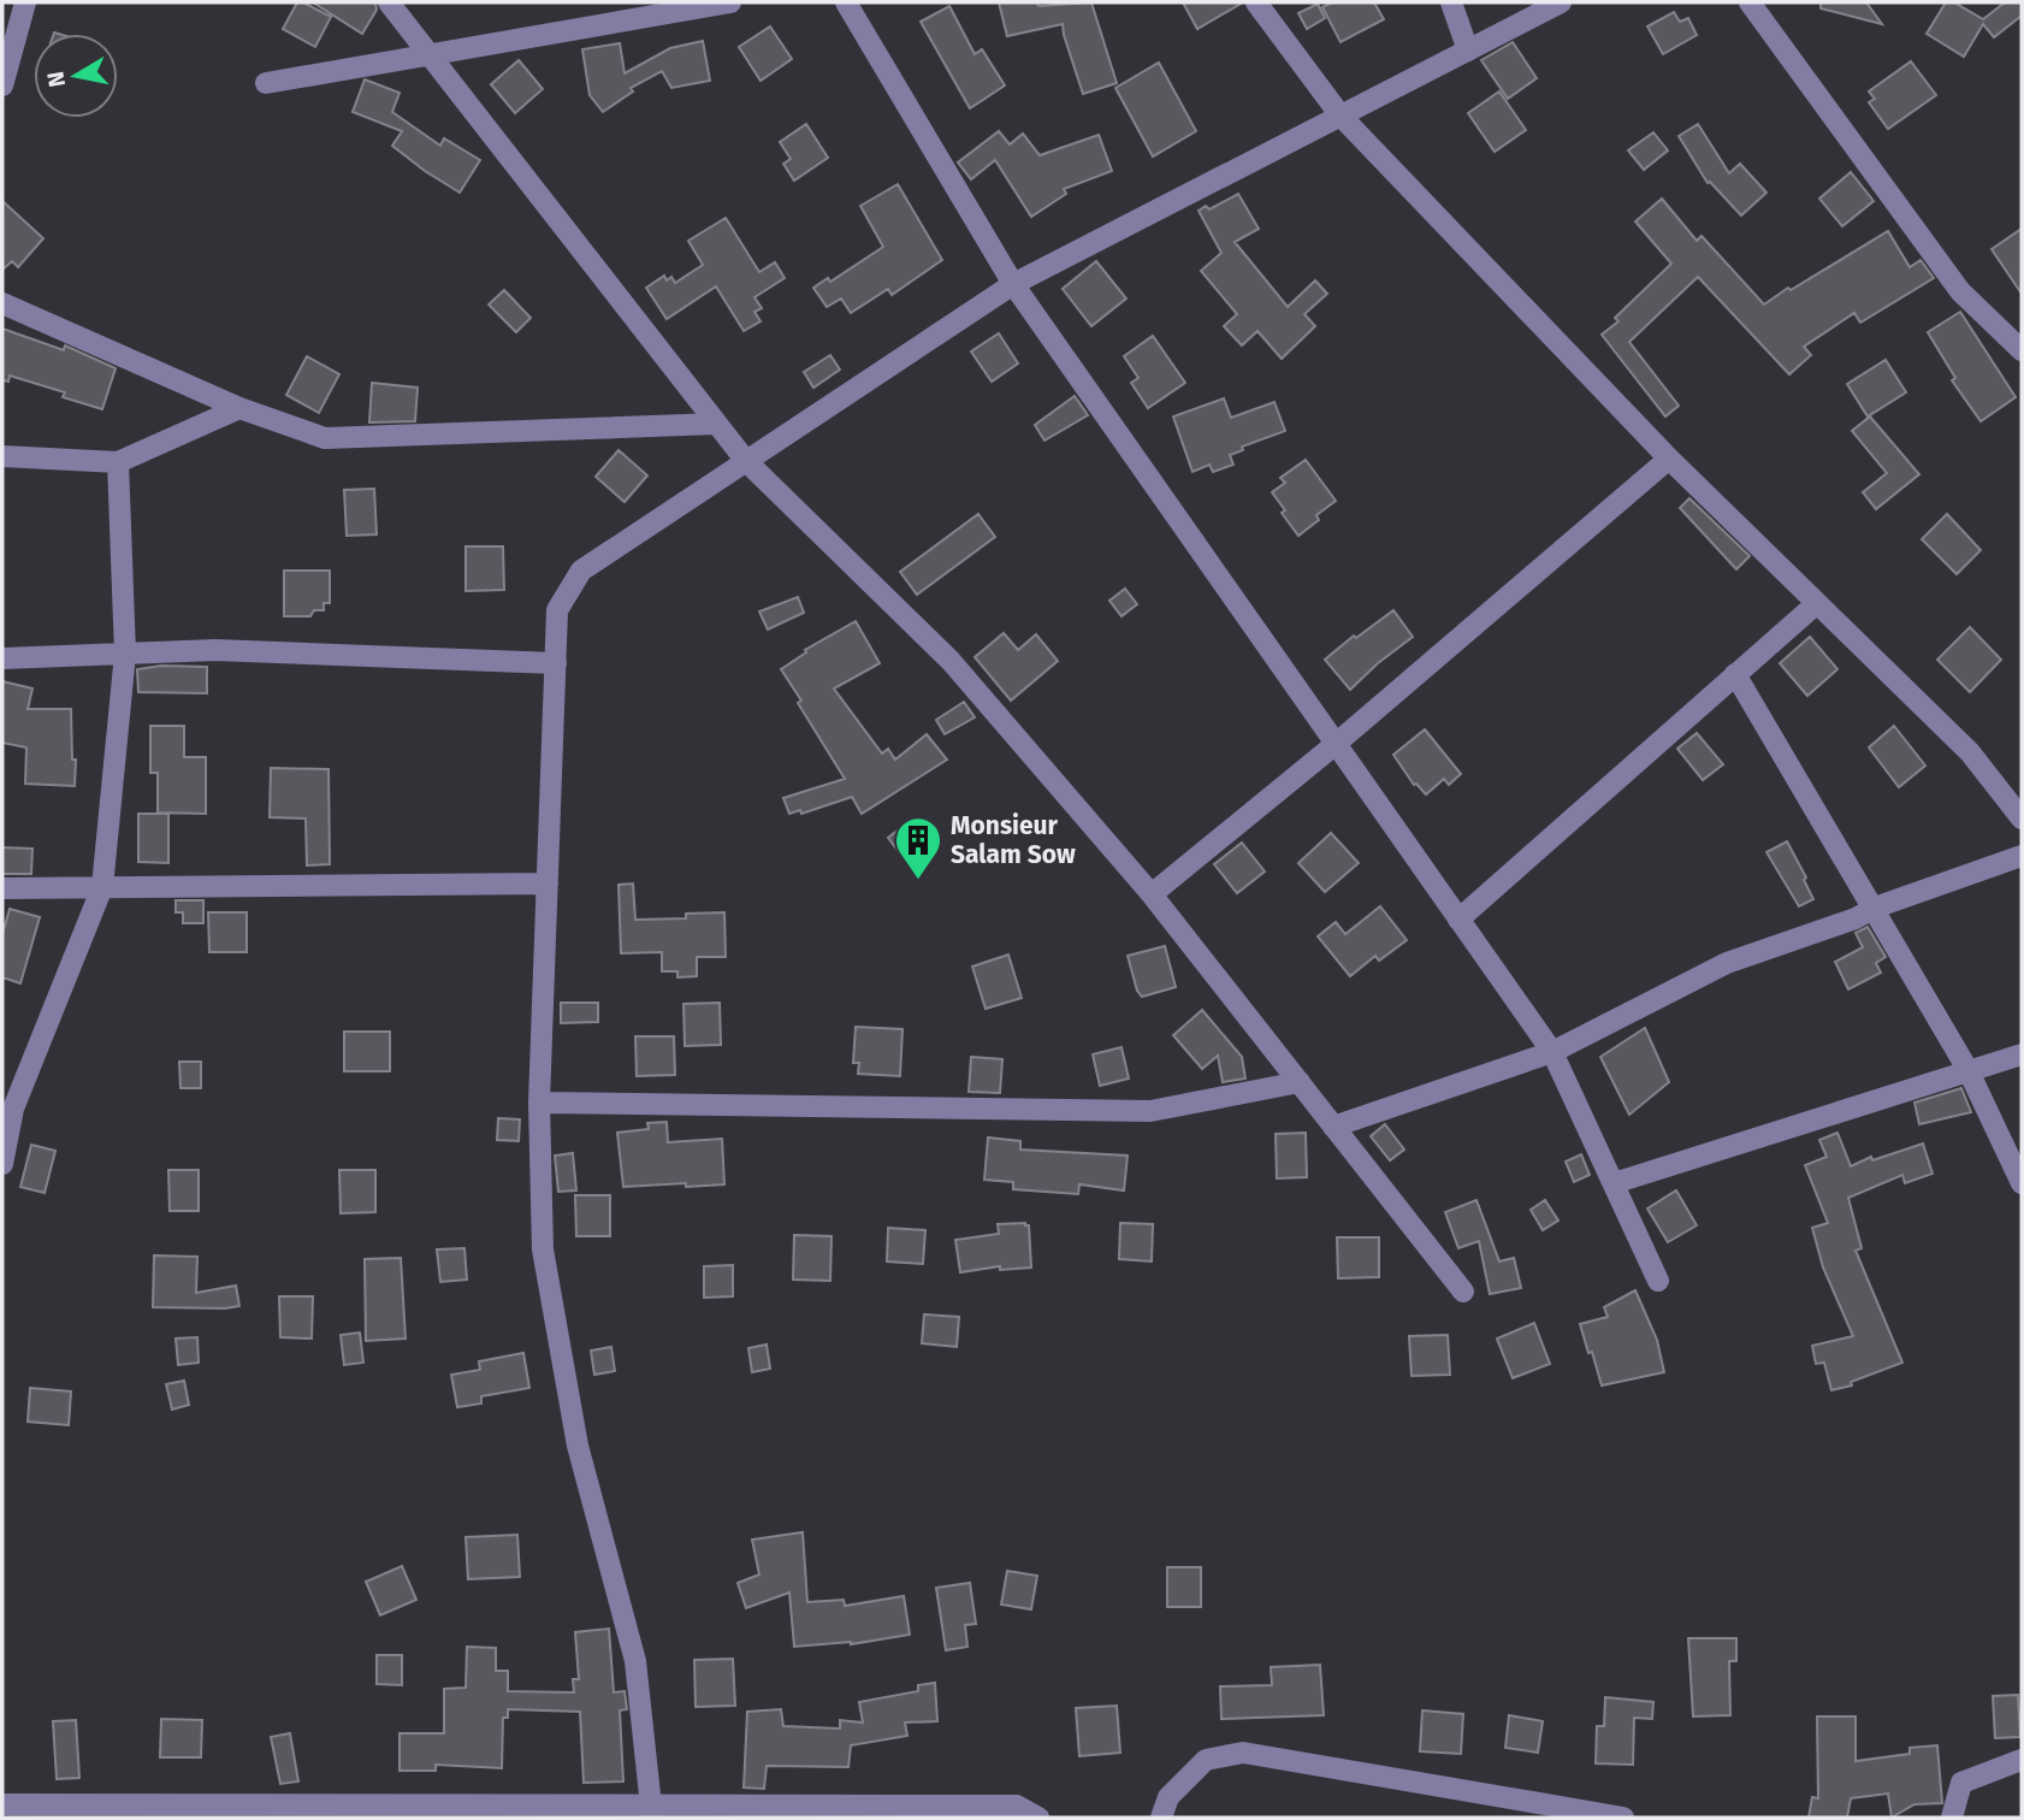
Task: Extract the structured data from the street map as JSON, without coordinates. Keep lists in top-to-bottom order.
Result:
{
  "places": {
    "building": ["Monsieur Salam Sow"]
  },
  "north": "left"
}
